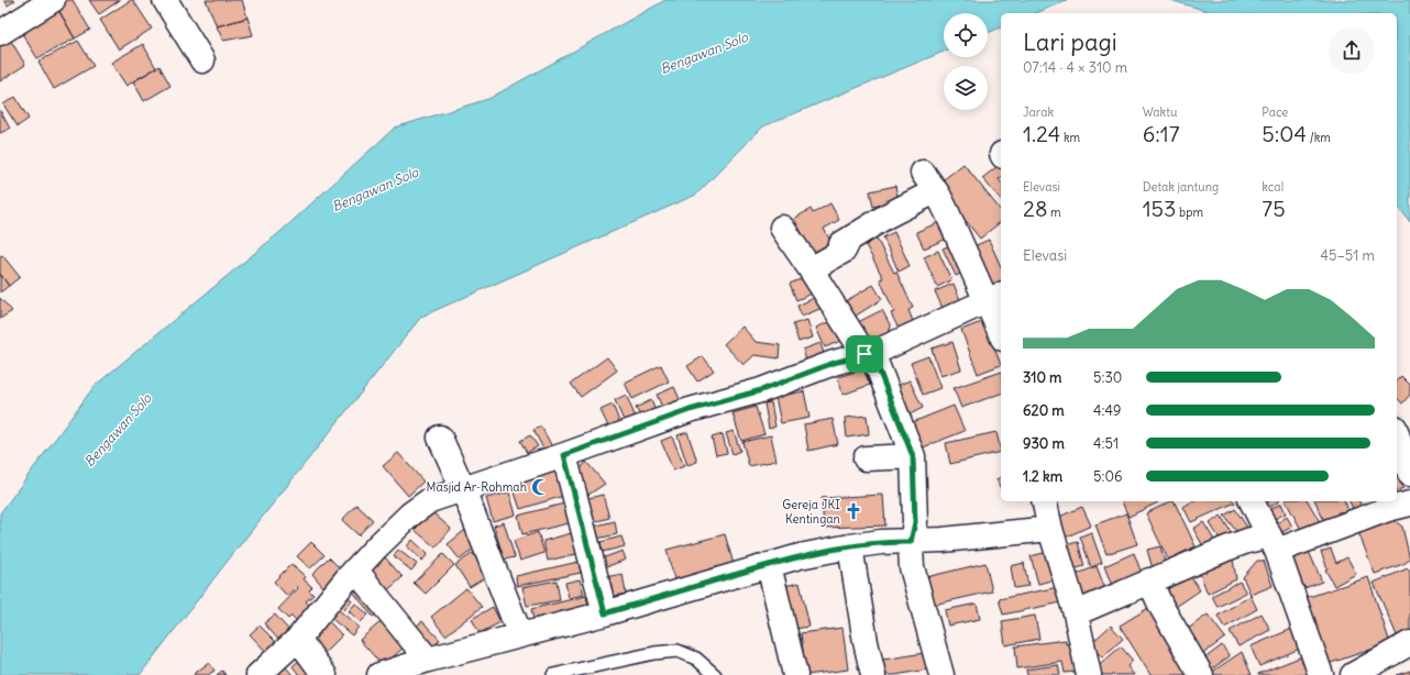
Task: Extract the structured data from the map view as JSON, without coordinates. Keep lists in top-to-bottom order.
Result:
{
  "water": ["Bengawan Solo"],
  "places": {
    "mosque": ["Masjid Ar-Rohmah"],
    "church": ["Gereja JKI Kentingan"]
  },
  "page": {
    "heading": ["Lari pagi", "07:14 · 4 × 310 m"],
    "stats": [
      ["Jarak", "1.24 km"],
      ["Waktu", "6:17"],
      ["Pace", "5:04 /km"],
      ["Elevasi", "28 m"],
      ["Detak jantung", "153 bpm"],
      ["kcal", "75"]
    ],
    "chart": ["Elevasi", "45–51 m"],
    "list": [
      {
        "name": "310 m",
        "note": "5:30"
      },
      {
        "name": "620 m",
        "note": "4:49"
      },
      {
        "name": "930 m",
        "note": "4:51"
      },
      {
        "name": "1.2 km",
        "note": "5:06"
      }
    ]
  }
}
